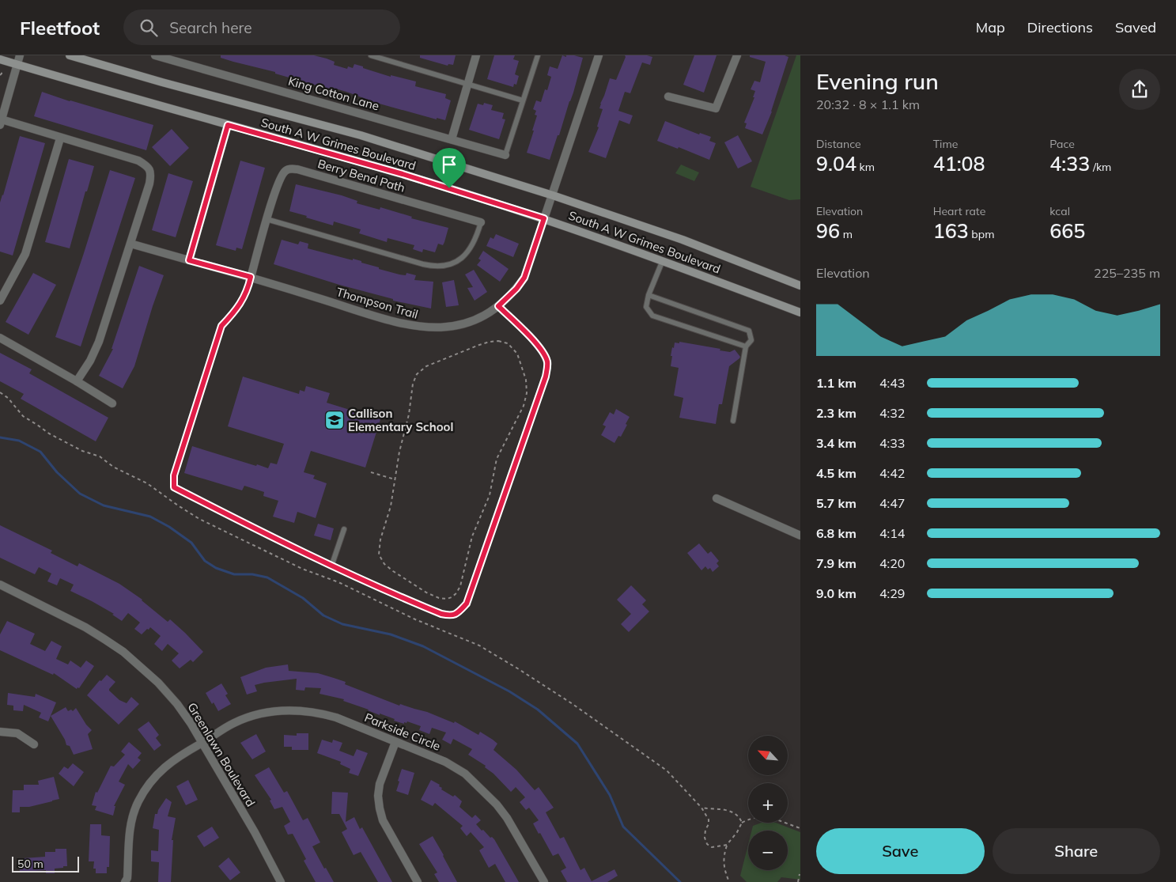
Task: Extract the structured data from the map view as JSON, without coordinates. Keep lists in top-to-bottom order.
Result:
{
  "streets": {
    "main road": ["South A W Grimes Boulevard"],
    "street": [
      "King Cotton Lane",
      "Berry Bend Path",
      "Thompson Trail",
      "Parkside Circle",
      "Greenlawn Boulevard"
    ]
  },
  "crossings": [
    ["South A W Grimes Boulevard", "Thompson Trail"],
    ["Parkside Circle", "Greenlawn Boulevard"]
  ],
  "places": {
    "school or university": ["Callison Elementary School"]
  },
  "scale_bar": "50 m",
  "north": "top left",
  "page": {
    "header": "Fleetfoot",
    "search": "Search here",
    "nav": ["Map", "Directions", "Saved"],
    "heading": ["Evening run", "20:32 · 8 × 1.1 km"],
    "stats": [
      ["Distance", "9.04 km"],
      ["Time", "41:08"],
      ["Pace", "4:33 /km"],
      ["Elevation", "96 m"],
      ["Heart rate", "163 bpm"],
      ["kcal", "665"]
    ],
    "chart": ["Elevation", "225–235 m"],
    "list": [
      {
        "name": "1.1 km",
        "note": "4:43"
      },
      {
        "name": "2.3 km",
        "note": "4:32"
      },
      {
        "name": "3.4 km",
        "note": "4:33"
      },
      {
        "name": "4.5 km",
        "note": "4:42"
      },
      {
        "name": "5.7 km",
        "note": "4:47"
      },
      {
        "name": "6.8 km",
        "note": "4:14"
      },
      {
        "name": "7.9 km",
        "note": "4:20"
      },
      {
        "name": "9.0 km",
        "note": "4:29"
      }
    ],
    "map_buttons": ["+", "−"],
    "buttons": ["Save", "Share"],
    "scale": "50 m"
  }
}
